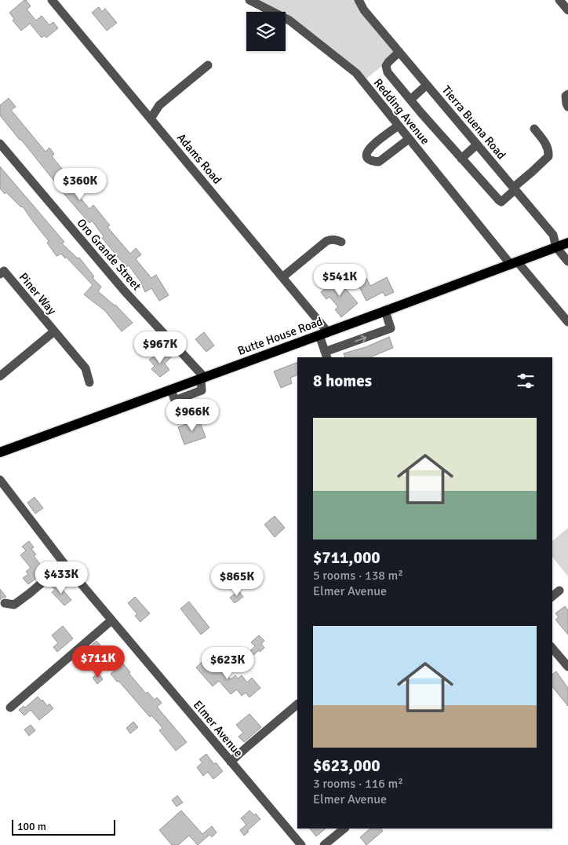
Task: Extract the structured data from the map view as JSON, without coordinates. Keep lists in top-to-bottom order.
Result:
{
  "streets": {
    "main road": ["Butte House Road"],
    "street": [
      "Redding Avenue",
      "Tierra Buena Road",
      "Adams Road",
      "Oro Grande Street",
      "Piner Way",
      "Elmer Avenue"
    ]
  },
  "crossings": [
    ["Redding Avenue", "Butte House Road"],
    ["Tierra Buena Road", "Butte House Road"],
    ["Adams Road", "Butte House Road"],
    ["Oro Grande Street", "Butte House Road"]
  ],
  "scale_bar": "100 m",
  "page": {
    "price": [
      "$360K",
      "$541K",
      "$967K",
      "$966K",
      "$433K",
      "$865K",
      "$711K",
      "$623K"
    ],
    "heading": "8 homes",
    "list": [
      {
        "name": "$711,000",
        "note": "5 rooms · 138 m² · Elmer Avenue"
      },
      {
        "name": "$623,000",
        "note": "3 rooms · 116 m² · Elmer Avenue"
      }
    ],
    "scale": "100 m"
  }
}
